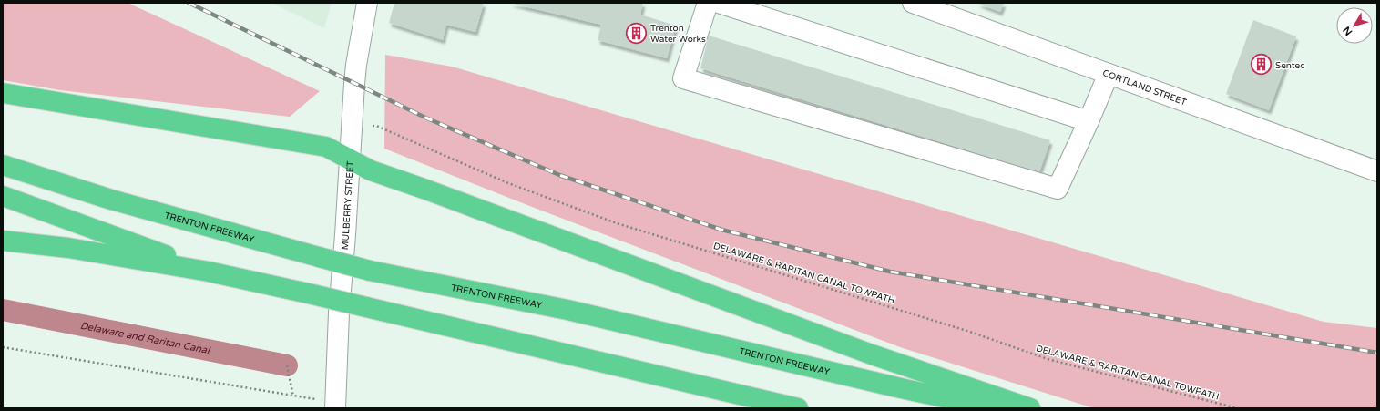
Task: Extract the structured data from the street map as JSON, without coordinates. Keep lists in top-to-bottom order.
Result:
{
  "streets": {
    "highway": ["TRENTON FREEWAY"],
    "street": ["CORTLAND STREET", "MULBERRY STREET"],
    "path": ["DELAWARE & RARITAN CANAL TOWPATH"]
  },
  "water": ["Delaware and Raritan Canal"],
  "places": {
    "building": ["Trenton Water Works", "Sentec"]
  },
  "north": "bottom left"
}
